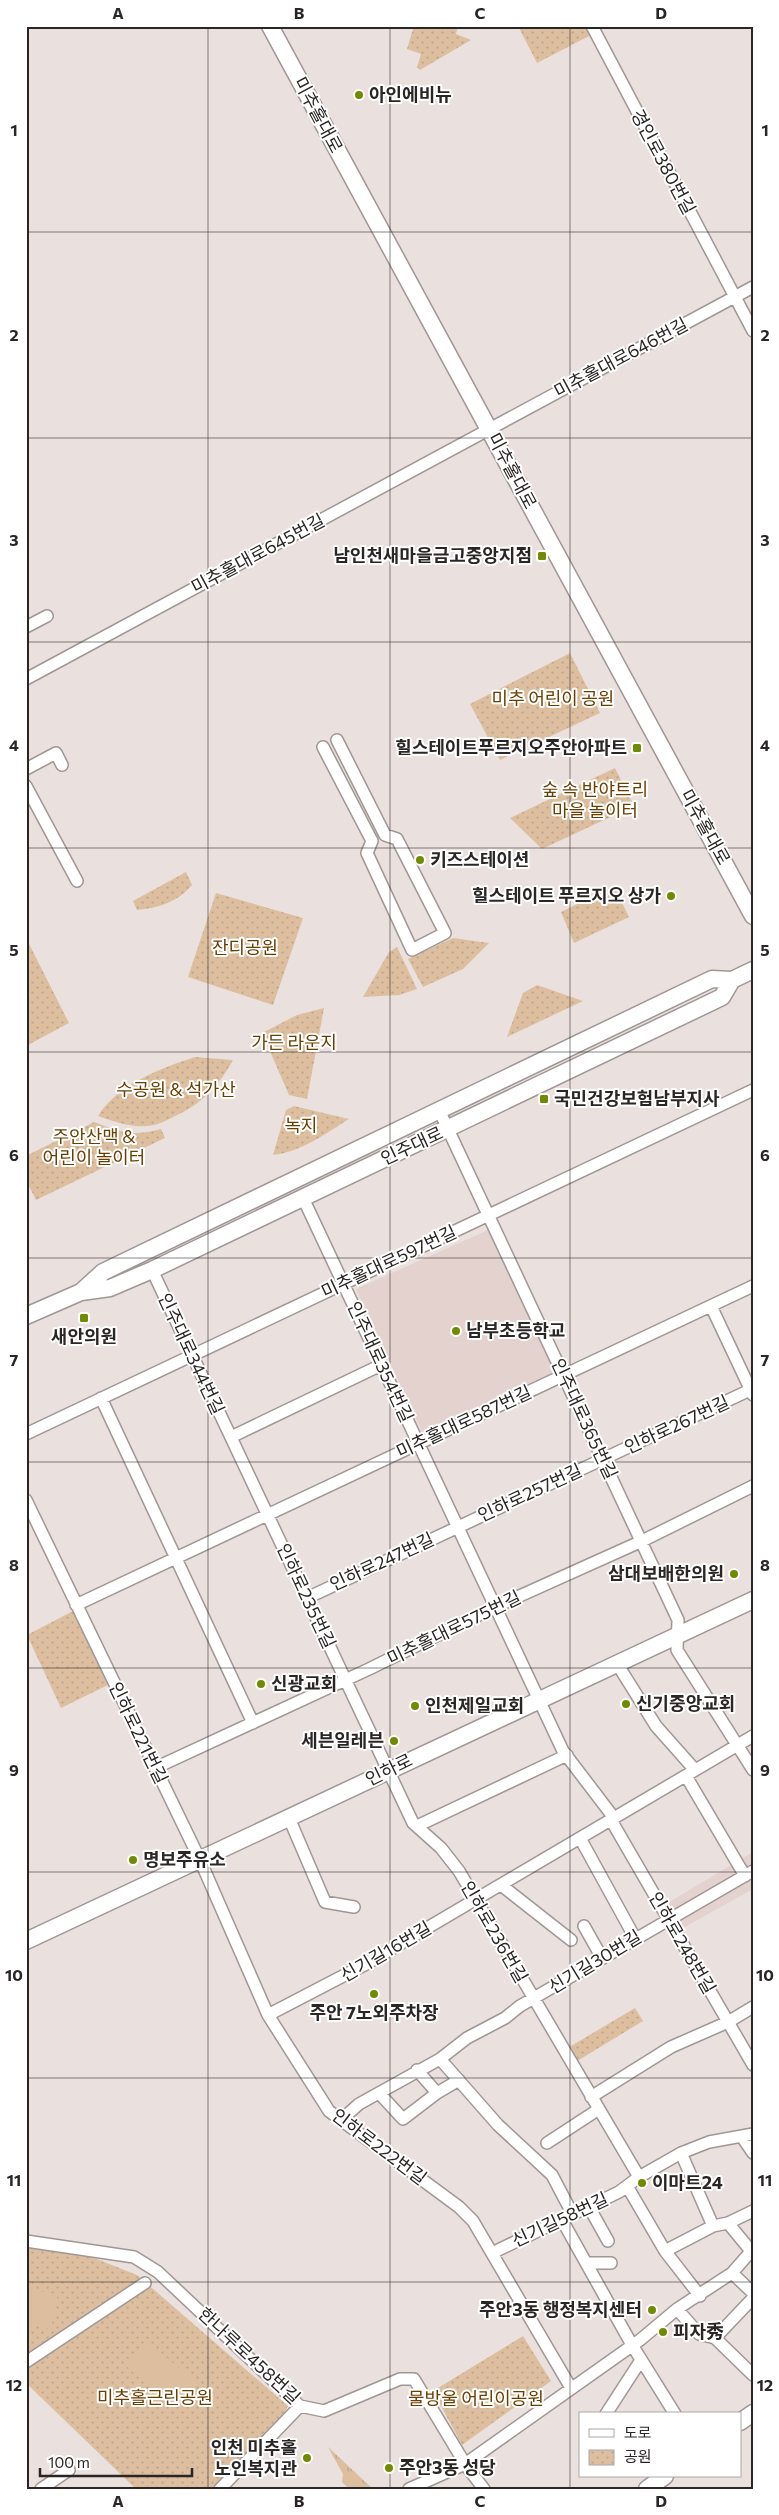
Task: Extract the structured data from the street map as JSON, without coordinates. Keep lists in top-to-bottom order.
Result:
{
  "streets": {
    "main road": ["미추홀대로", "인주대로", "인하로"],
    "street": [
      "경인로380번길",
      "미추홀대로646번길",
      "미추홀대로645번길",
      "미추홀대로597번길",
      "인주대로344번길",
      "인주대로354번길",
      "인주대로365번길",
      "미추홀대로587번길",
      "인하로267번길",
      "인하로257번길",
      "인하로247번길",
      "인하로235번길",
      "미추홀대로575번길",
      "인하로221번길",
      "인하로236번길",
      "인하로248번길",
      "신기길16번길",
      "신기길30번길",
      "인하로222번길",
      "신기길58번길",
      "한나루로458번길"
    ]
  },
  "crossings": [
    ["미추홀대로", "미추홀대로646번길"],
    ["미추홀대로", "미추홀대로645번길"],
    ["경인로380번길", "미추홀대로646번길"],
    ["미추홀대로646번길", "미추홀대로645번길"],
    ["인주대로", "인주대로344번길"],
    ["인주대로", "인주대로354번길"],
    ["인주대로", "인주대로365번길"],
    ["미추홀대로597번길", "인주대로344번길"],
    ["미추홀대로597번길", "인주대로354번길"],
    ["미추홀대로597번길", "인주대로365번길"],
    ["인주대로344번길", "미추홀대로587번길"],
    ["인주대로344번길", "인하로235번길"],
    ["인주대로354번길", "미추홀대로587번길"],
    ["인주대로365번길", "미추홀대로587번길"],
    ["인주대로365번길", "인하로267번길"],
    ["인주대로365번길", "인하로257번길"],
    ["인주대로365번길", "미추홀대로575번길"],
    ["인주대로365번길", "인하로"],
    ["미추홀대로587번길", "인하로267번길"],
    ["미추홀대로587번길", "인하로235번길"],
    ["미추홀대로587번길", "인하로221번길"],
    ["인하로267번길", "인하로257번길"],
    ["인하로257번길", "인하로247번길"],
    ["인하로247번길", "인하로235번길"],
    ["인하로235번길", "미추홀대로575번길"],
    ["인하로235번길", "인하로"],
    ["인하로235번길", "인하로236번길"],
    ["미추홀대로575번길", "인하로221번길"],
    ["인하로221번길", "인하로"],
    ["인하로221번길", "인하로222번길"],
    ["인하로", "인하로236번길"],
    ["인하로", "인하로248번길"],
    ["인하로", "인하로222번길"],
    ["인하로236번길", "신기길16번길"],
    ["인하로236번길", "신기길30번길"],
    ["인하로236번길", "신기길58번길"],
    ["인하로248번길", "신기길16번길"],
    ["인하로248번길", "신기길30번길"],
    ["신기길16번길", "인하로222번길"],
    ["신기길30번길", "인하로222번길"],
    ["인하로222번길", "신기길58번길"]
  ],
  "parks": [
    "미추 어린이 공원",
    "숲 속 반야트리 마을 놀이터",
    "잔디공원",
    "가든 라운지",
    "수공원 & 석가산",
    "녹지",
    "주안산맥 & 어린이 놀이터",
    "미추홀근린공원",
    "물방울 어린이공원"
  ],
  "places": {
    "other": [
      "아인에비뉴",
      "키즈스테이션",
      "힐스테이트 푸르지오 상가",
      "남부초등학교",
      "삼대보배한의원",
      "신광교회",
      "신기중앙교회",
      "인천제일교회",
      "세븐일레븐",
      "명보주유소",
      "주안 7노외주차장",
      "이마트24",
      "주안3동 행정복지센터",
      "피자秀",
      "인천 미추홀 노인복지관",
      "주안3동 성당"
    ],
    "transit": [
      "남인천새마을금고중앙지점",
      "힐스테이트푸르지오주안아파트",
      "국민건강보험남부지사",
      "새안의원"
    ]
  },
  "legend": ["도로", "공원"],
  "scale_bar": "100 m",
  "grid": {
    "columns": [
      "A",
      "B",
      "C",
      "D"
    ],
    "rows": [
      "1",
      "2",
      "3",
      "4",
      "5",
      "6",
      "7",
      "8",
      "9",
      "10",
      "11",
      "12"
    ]
  }
}
